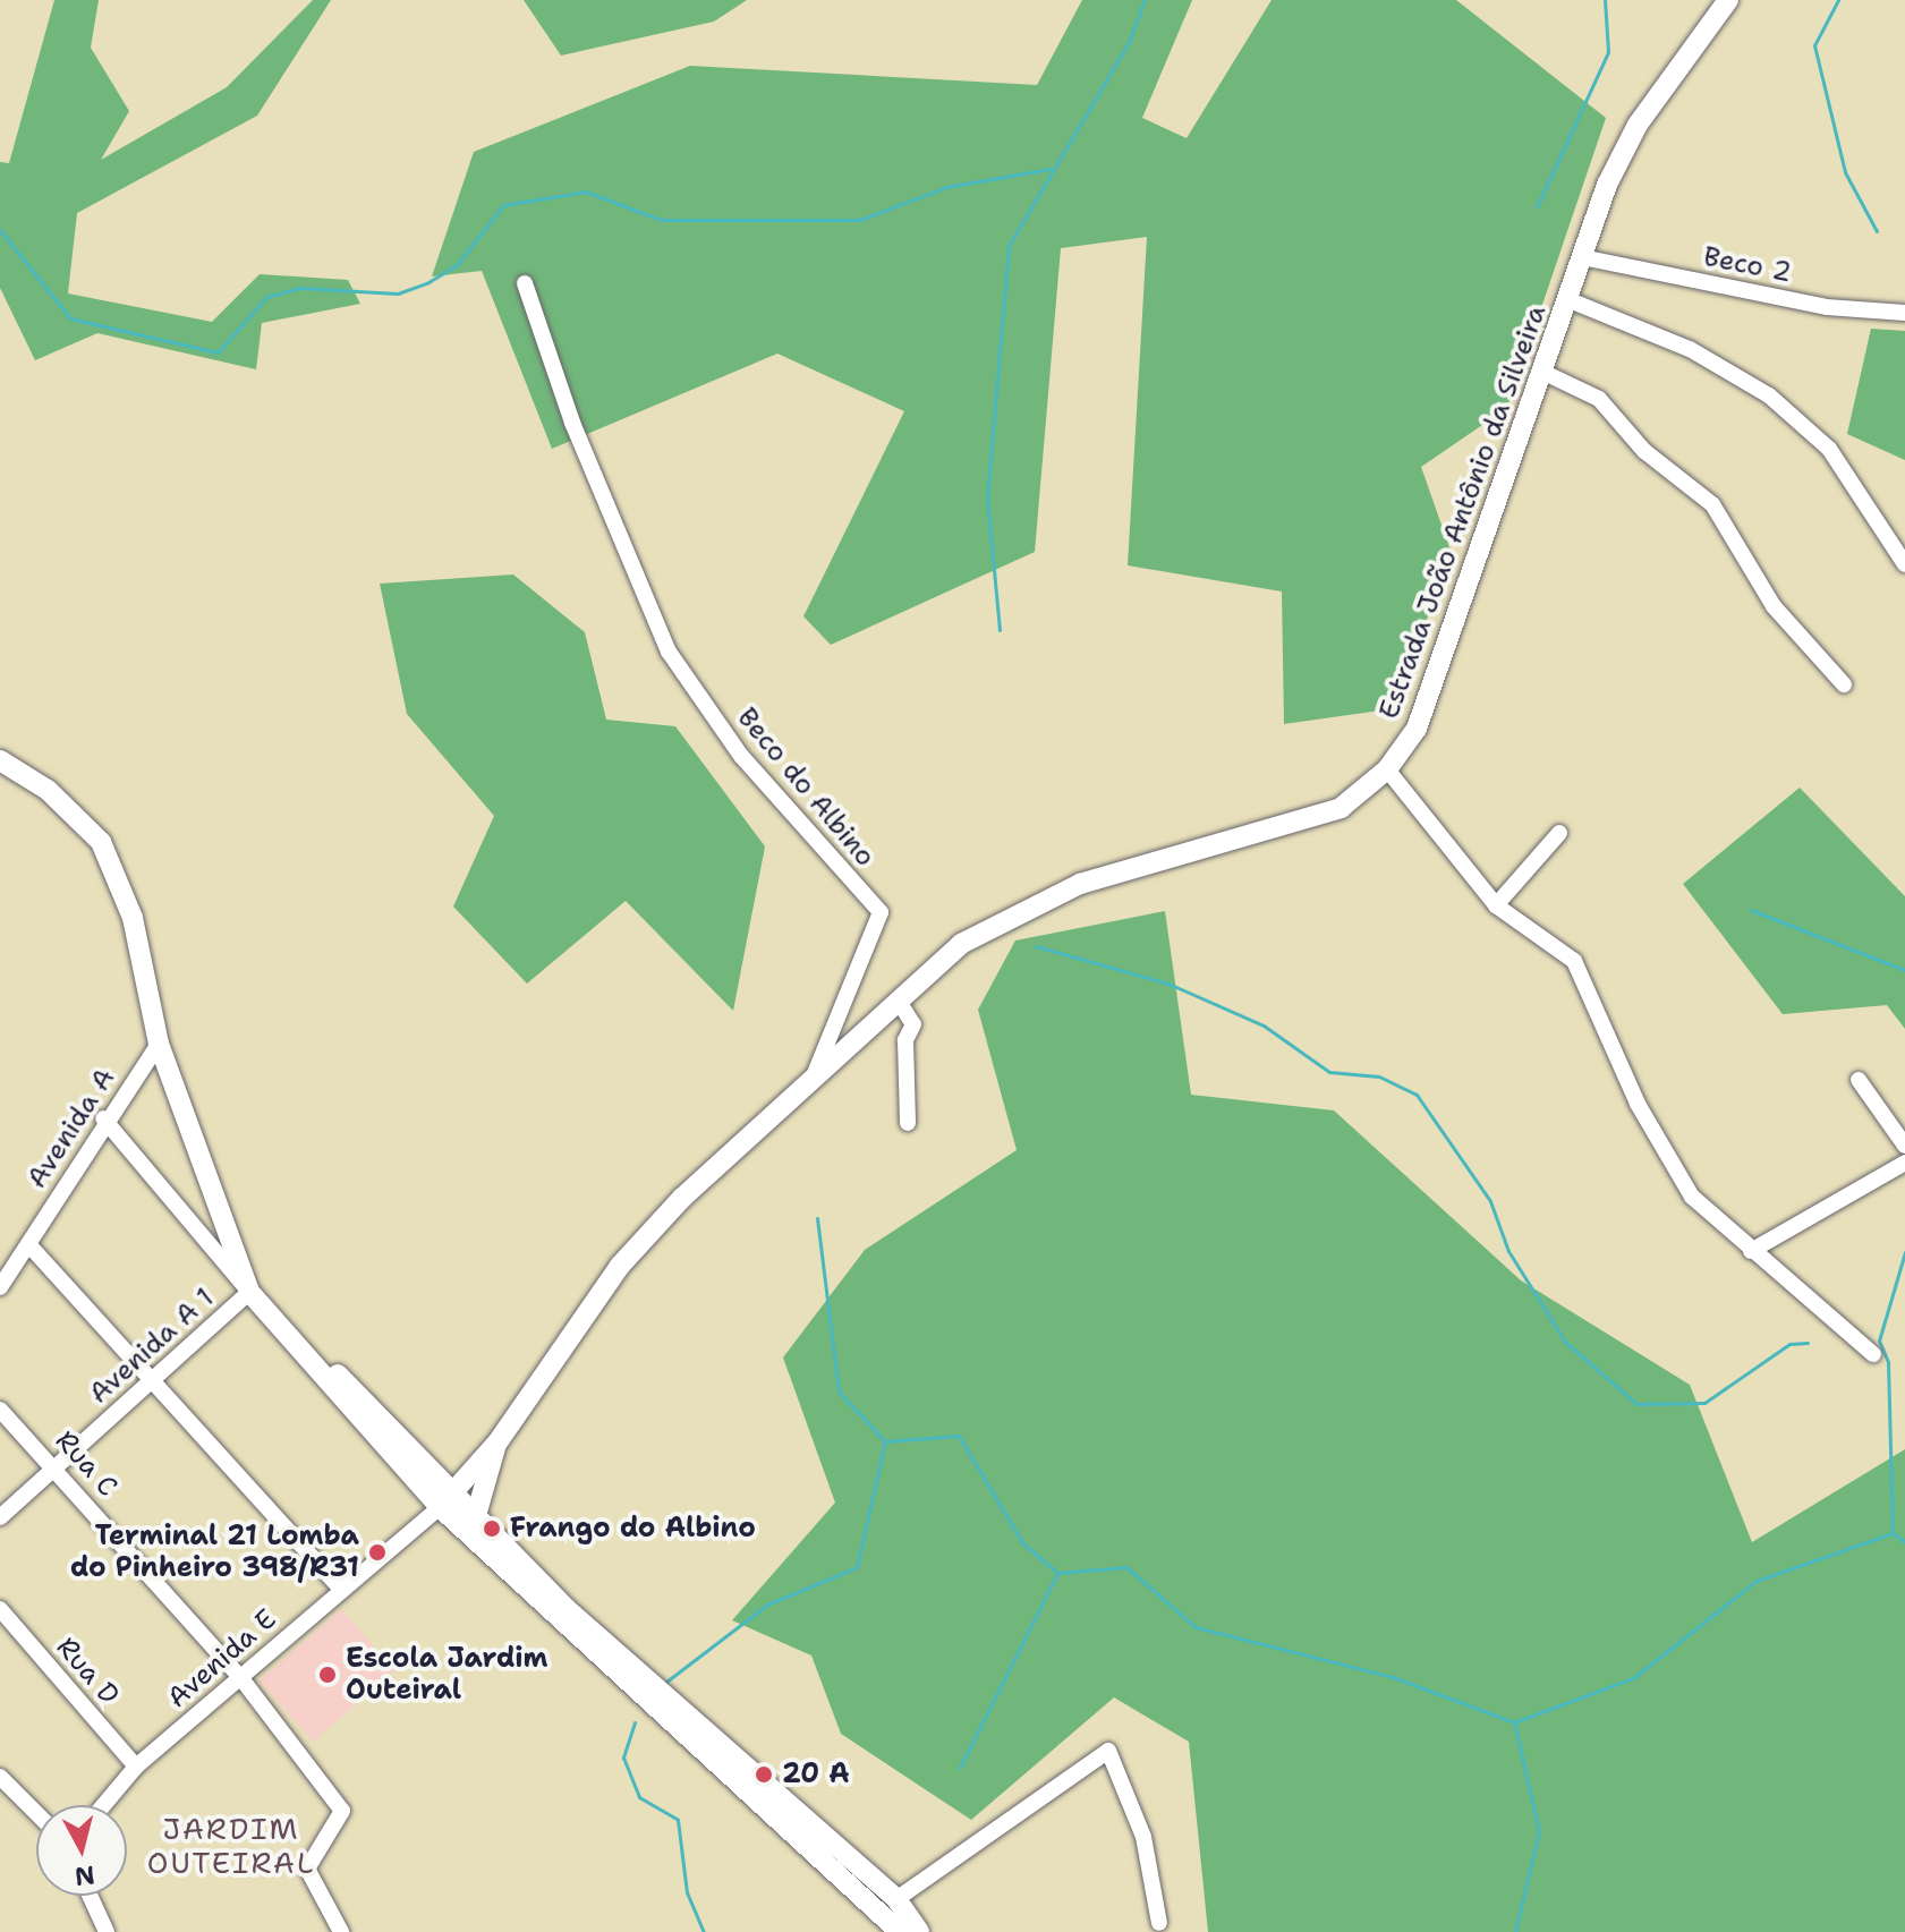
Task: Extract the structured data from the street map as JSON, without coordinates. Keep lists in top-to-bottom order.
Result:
{
  "streets": {
    "main road": ["Estrada João Antônio da Silveira"],
    "street": [
      "Beco 2",
      "Beco do Albino",
      "Avenida A",
      "Avenida A 1",
      "Rua C",
      "Avenida E",
      "Rua D"
    ]
  },
  "crossings": [
    ["Beco 2", "Estrada João Antônio da Silveira"],
    ["Estrada João Antônio da Silveira", "Beco do Albino"],
    ["Estrada João Antônio da Silveira", "Avenida E"],
    ["Avenida A", "Avenida A 1"],
    ["Avenida A 1", "Rua C"],
    ["Rua C", "Avenida E"],
    ["Avenida E", "Rua D"]
  ],
  "districts": ["JARDIM OUTEIRAL"],
  "places": [
    "Frango do Albino",
    "Terminal 21 Lomba do Pinheiro 398/R31",
    "Escola Jardim Outeiral",
    "20 A"
  ],
  "north": "bottom"
}
